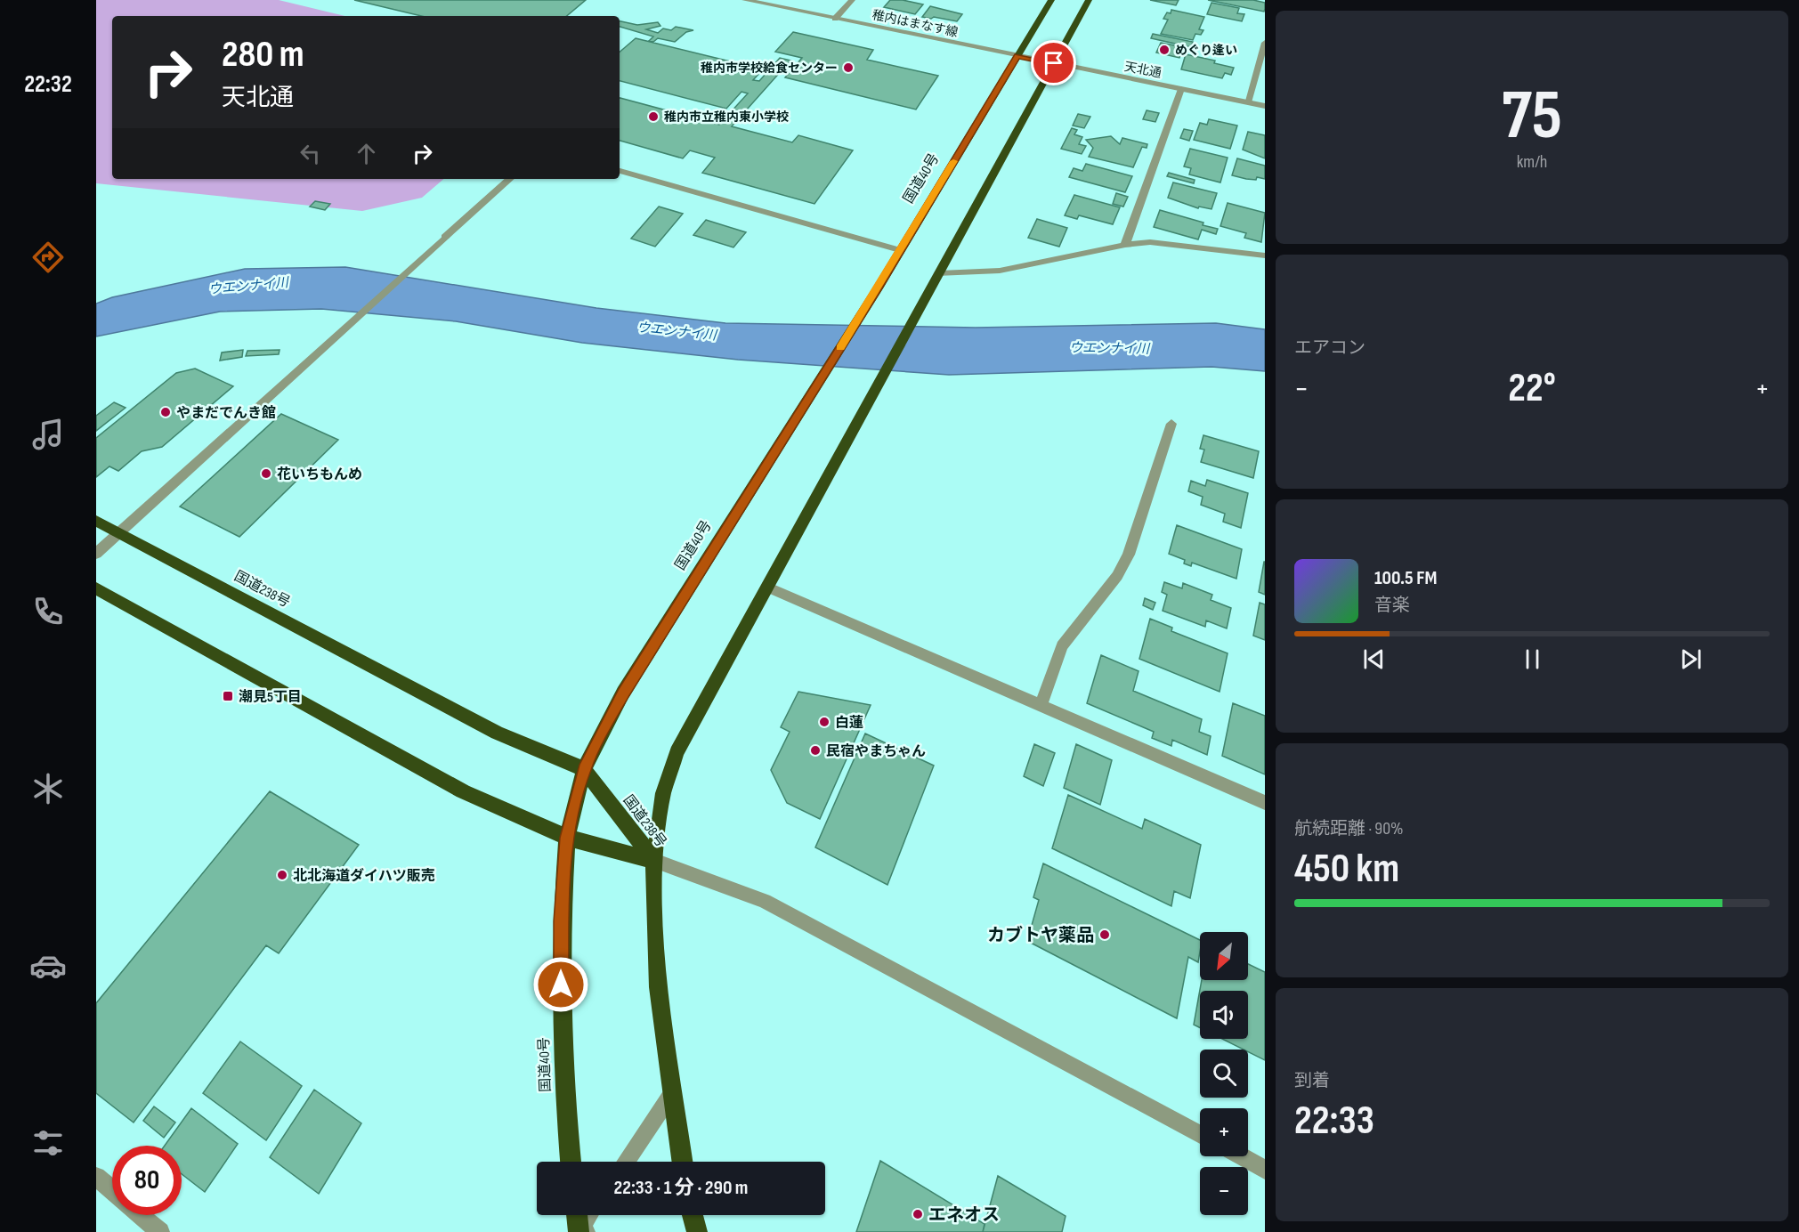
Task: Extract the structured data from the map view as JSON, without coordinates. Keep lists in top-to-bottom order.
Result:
{
  "streets": {
    "highway": ["国道40号", "国道238号"],
    "street": ["稚内はまなす線", "天北通"]
  },
  "crossings": [
    ["稚内はまなす線", "天北通"],
    ["稚内はまなす線", "国道40号"],
    ["天北通", "国道40号"],
    ["国道40号", "国道238号"]
  ],
  "water": ["ウエンナイ川"],
  "places": {
    "other": [
      "めぐり逢い",
      "稚内市学校給食センター",
      "稚内市立稚内東小学校",
      "やまだでんき館",
      "花いちもんめ",
      "白蓮",
      "民宿やまちゃん",
      "北北海道ダイハツ販売",
      "カブトヤ薬品",
      "エネオス"
    ],
    "transit": ["潮見5丁目"]
  },
  "north": "bottom left",
  "page": {
    "tabs": "22:32",
    "tile": [
      ["75", "km/h"],
      "エアコン",
      ["航続距離 · 90%", "450 km"],
      ["到着", "22:33"]
    ],
    "turn": ["280 m", "天北通"],
    "heat": ["−", "22°", "+"],
    "song": ["100.5 FM", "音楽"],
    "map_buttons": ["+", "−"],
    "limit": "80",
    "trip": "22:33 · 1 分 · 290 m"
  }
}
